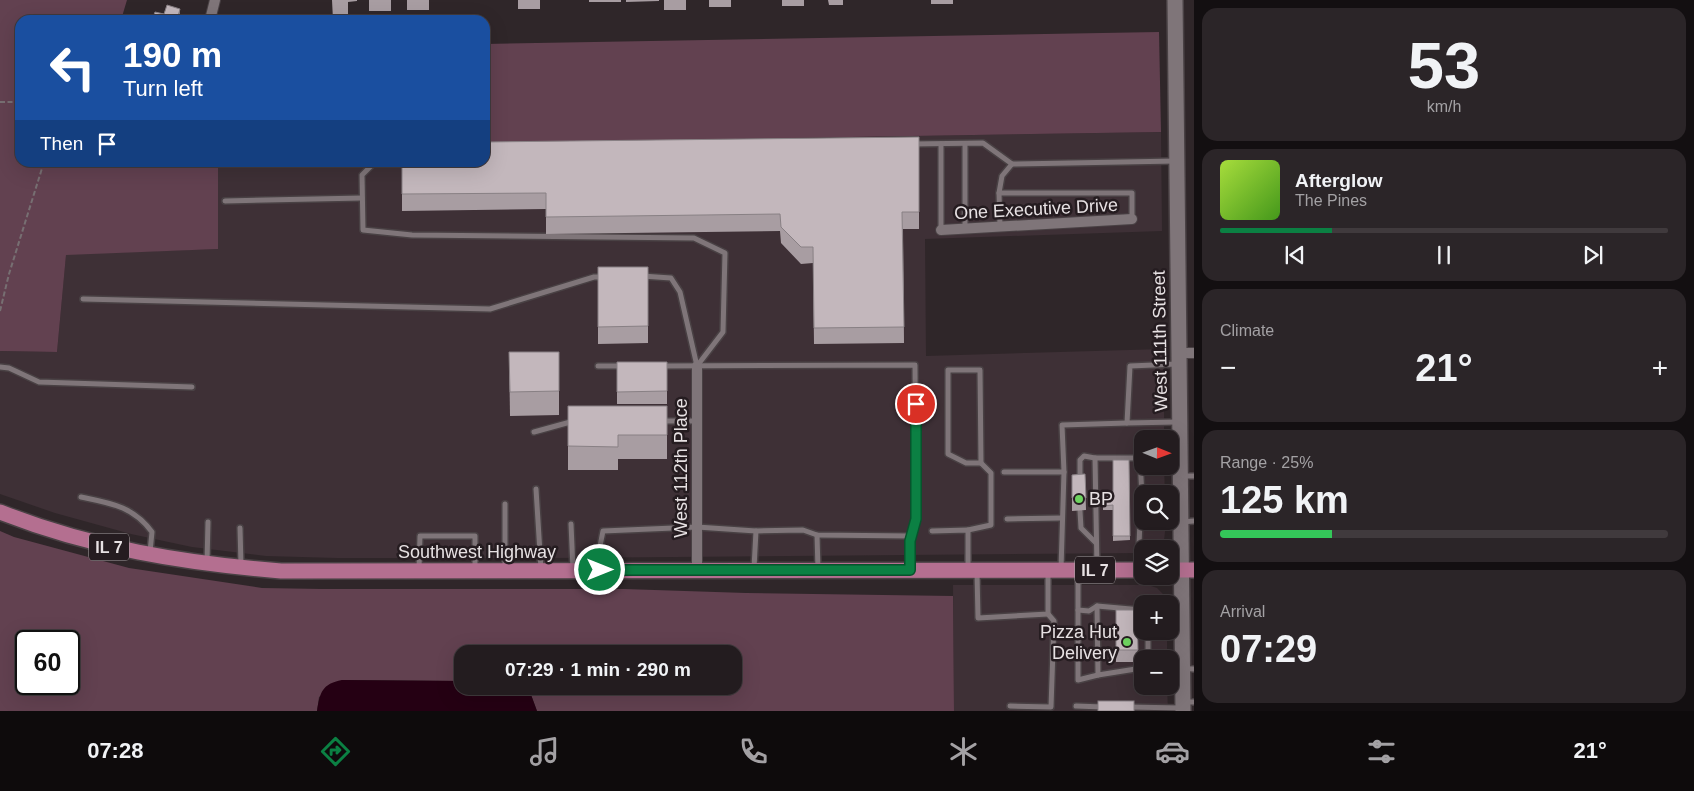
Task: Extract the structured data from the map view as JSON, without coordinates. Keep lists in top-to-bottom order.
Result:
{
  "streets": {
    "main road": ["West 111th Street", "IL 7", "Southwest Highway"],
    "street": ["One Executive Drive", "West 112th Place"]
  },
  "crossings": [
    ["West 112th Place", "Southwest Highway"]
  ],
  "places": ["BP", "Pizza Hut Delivery"],
  "north": "right",
  "page": {
    "tile": [
      ["53", "km/h"],
      "Climate",
      ["Range · 25%", "125 km"],
      ["Arrival", "07:29"]
    ],
    "turn": ["190 m", "Turn left"],
    "then": "Then",
    "song": ["Afterglow", "The Pines"],
    "heat": ["−", "21°", "+"],
    "map_buttons": ["+", "−"],
    "limit": "60",
    "trip": "07:29 · 1 min · 290 m",
    "tabs": ["07:28", "21°"]
  }
}
